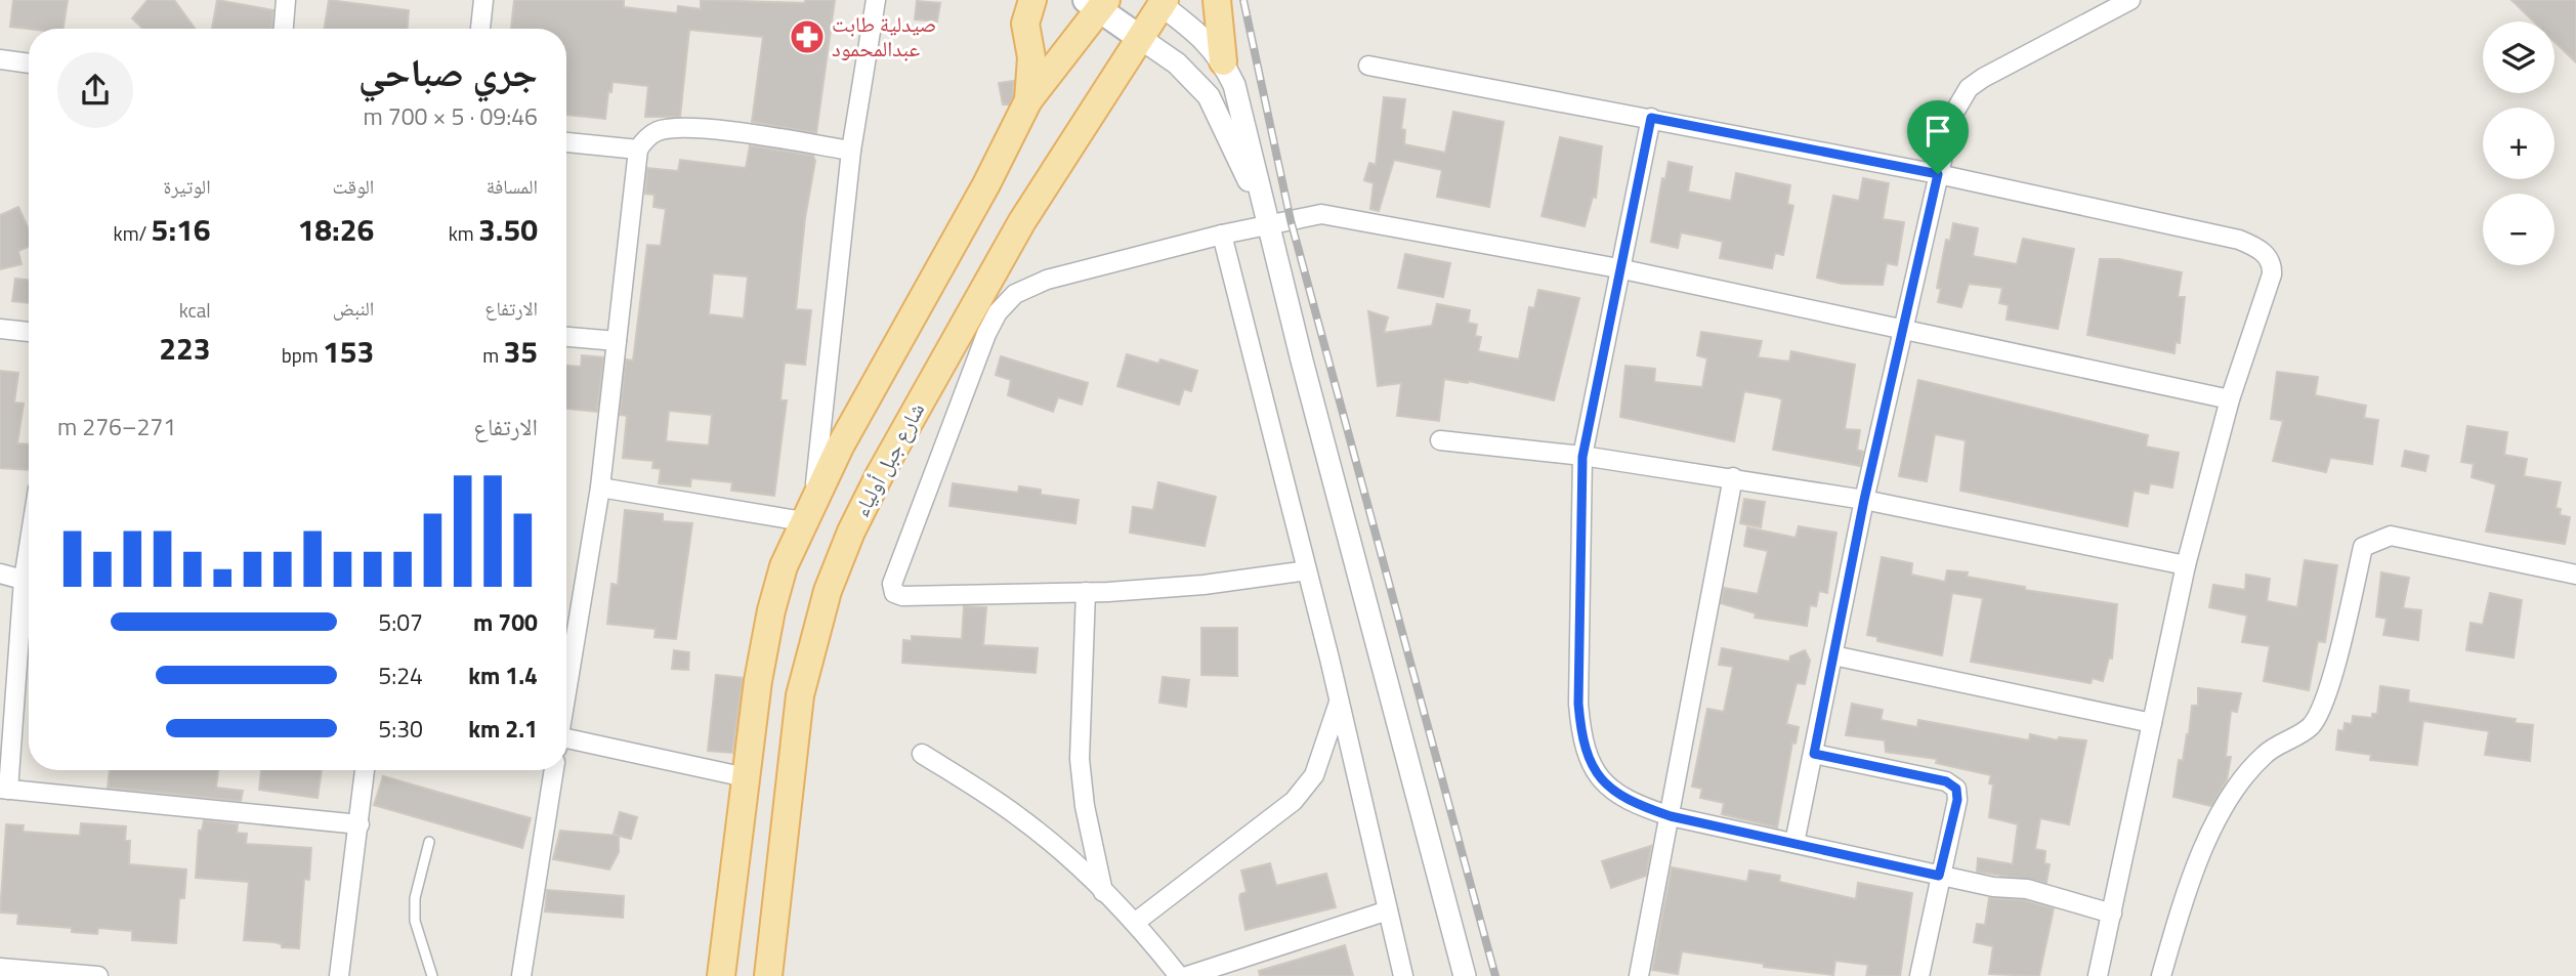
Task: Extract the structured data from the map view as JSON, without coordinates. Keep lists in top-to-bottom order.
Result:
{
  "streets": {
    "main road": ["شارع جبل أولياء"]
  },
  "places": {
    "pharmacy": ["صيدلية طابت عبدالمحمود"]
  },
  "page": {
    "map_buttons": ["+", "−"],
    "heading": ["جري صباحي", "09:46 · 5 × 700 m"],
    "stats": [
      ["المسافة", "3.50 km"],
      ["الوقت", "18:26"],
      ["الوتيرة", "5:16 /km"],
      ["الارتفاع", "35 m"],
      ["النبض", "153 bpm"],
      ["kcal", "223"]
    ],
    "chart": ["الارتفاع", "271–276 m"],
    "list": [
      {
        "name": "700 m",
        "note": "5:07"
      },
      {
        "name": "1.4 km",
        "note": "5:24"
      },
      {
        "name": "2.1 km",
        "note": "5:30"
      }
    ]
  }
}
